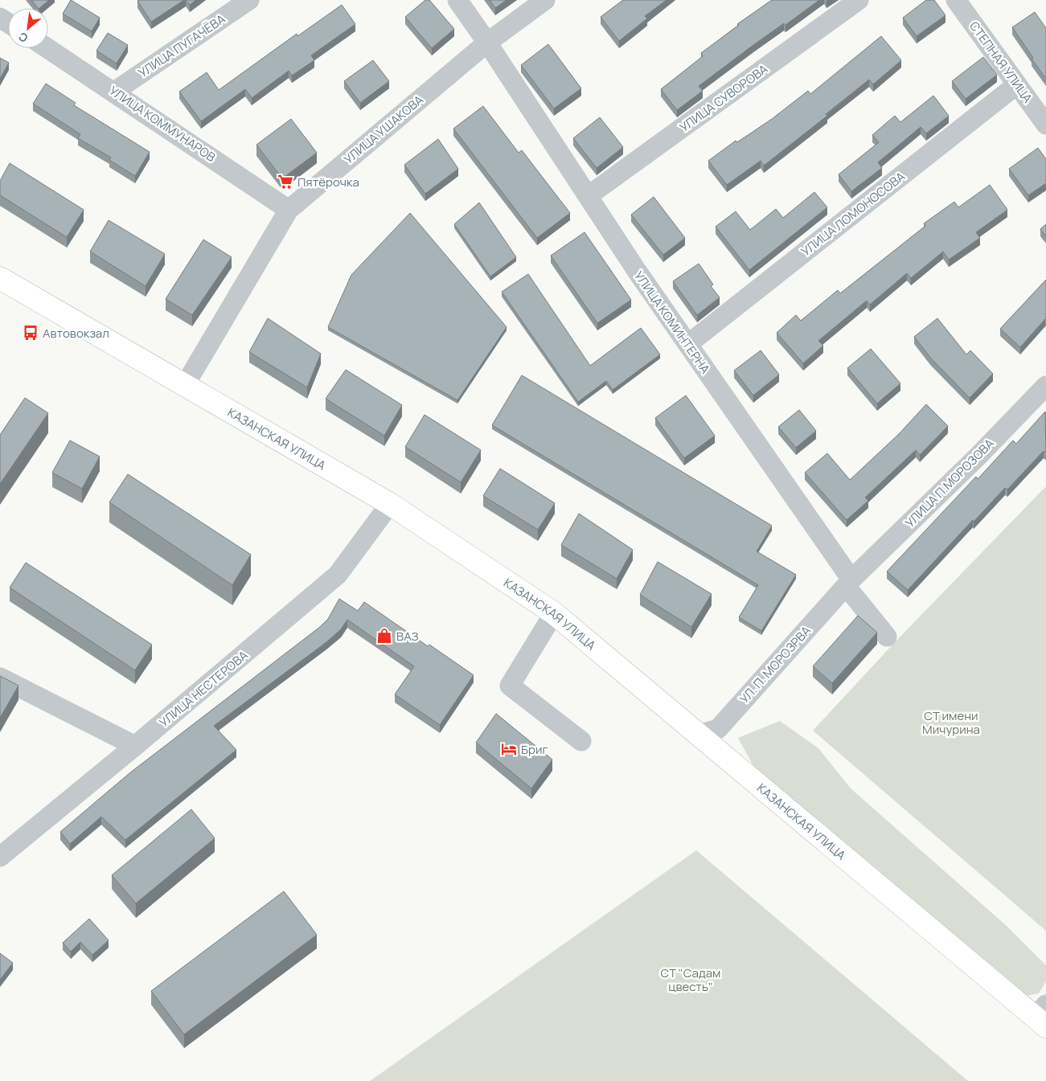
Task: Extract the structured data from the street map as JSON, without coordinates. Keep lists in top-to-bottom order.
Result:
{
  "streets": {
    "highway": ["КАЗАНСКАЯ УЛИЦА"],
    "street": [
      "УЛИЦА ПУГАЧЁВА",
      "СТЕПНАЯ УЛИЦА",
      "УЛИЦА СУВОРОВА",
      "УЛИЦА КОММУНАРОВ",
      "УЛИЦА УШАКОВА",
      "УЛИЦА ЛОМОНОСОВА",
      "УЛИЦА КОМИНТЕРНА",
      "УЛИЦА П.МОРОЗОВА",
      "УЛ. П. МОРОЗРВА",
      "УЛИЦА НЕСТЕРОВА"
    ]
  },
  "crossings": [
    ["УЛИЦА ПУГАЧЁВА", "УЛИЦА КОММУНАРОВ"],
    ["СТЕПНАЯ УЛИЦА", "УЛИЦА ЛОМОНОСОВА"],
    ["УЛИЦА СУВОРОВА", "УЛИЦА КОМИНТЕРНА"],
    ["УЛИЦА КОММУНАРОВ", "УЛИЦА УШАКОВА"],
    ["УЛИЦА УШАКОВА", "УЛИЦА КОМИНТЕРНА"],
    ["УЛИЦА УШАКОВА", "КАЗАНСКАЯ УЛИЦА"],
    ["УЛИЦА ЛОМОНОСОВА", "УЛИЦА КОМИНТЕРНА"],
    ["УЛИЦА КОМИНТЕРНА", "УЛИЦА П.МОРОЗОВА"],
    ["УЛИЦА КОМИНТЕРНА", "УЛ. П. МОРОЗРВА"],
    ["КАЗАНСКАЯ УЛИЦА", "УЛ. П. МОРОЗРВА"],
    ["КАЗАНСКАЯ УЛИЦА", "УЛИЦА НЕСТЕРОВА"],
    ["УЛИЦА П.МОРОЗОВА", "УЛ. П. МОРОЗРВА"]
  ],
  "parks": ["СТ имени Мичурина", "СТ \"Садам цвесть\""],
  "places": {
    "supermarket": ["Пятёрочка"],
    "bus stop": ["Автовокзал"],
    "shop": ["ВАЗ"],
    "hotel": ["Бриг"]
  },
  "north": "bottom left"
}
